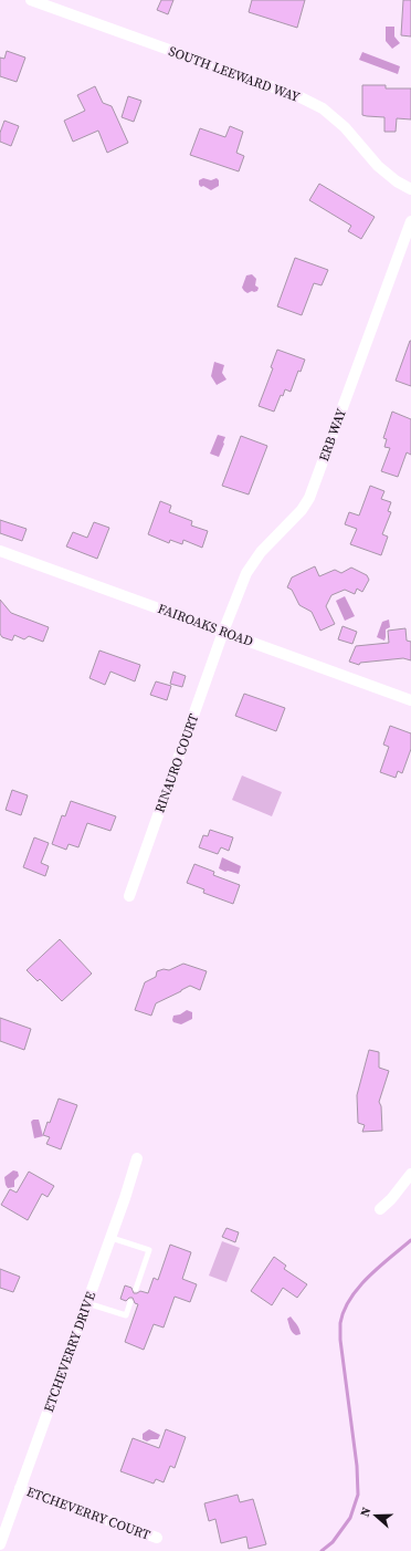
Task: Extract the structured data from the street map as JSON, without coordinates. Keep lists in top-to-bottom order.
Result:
{
  "streets": {
    "street": [
      "SOUTH LEEWARD WAY",
      "ERB WAY",
      "FAIROAKS ROAD",
      "RINAURO COURT",
      "ETCHEVERRY DRIVE",
      "ETCHEVERRY COURT"
    ]
  },
  "crossings": [
    ["ERB WAY", "FAIROAKS ROAD"],
    ["ERB WAY", "RINAURO COURT"],
    ["FAIROAKS ROAD", "RINAURO COURT"],
    ["ETCHEVERRY DRIVE", "ETCHEVERRY COURT"]
  ],
  "north": "left"
}
